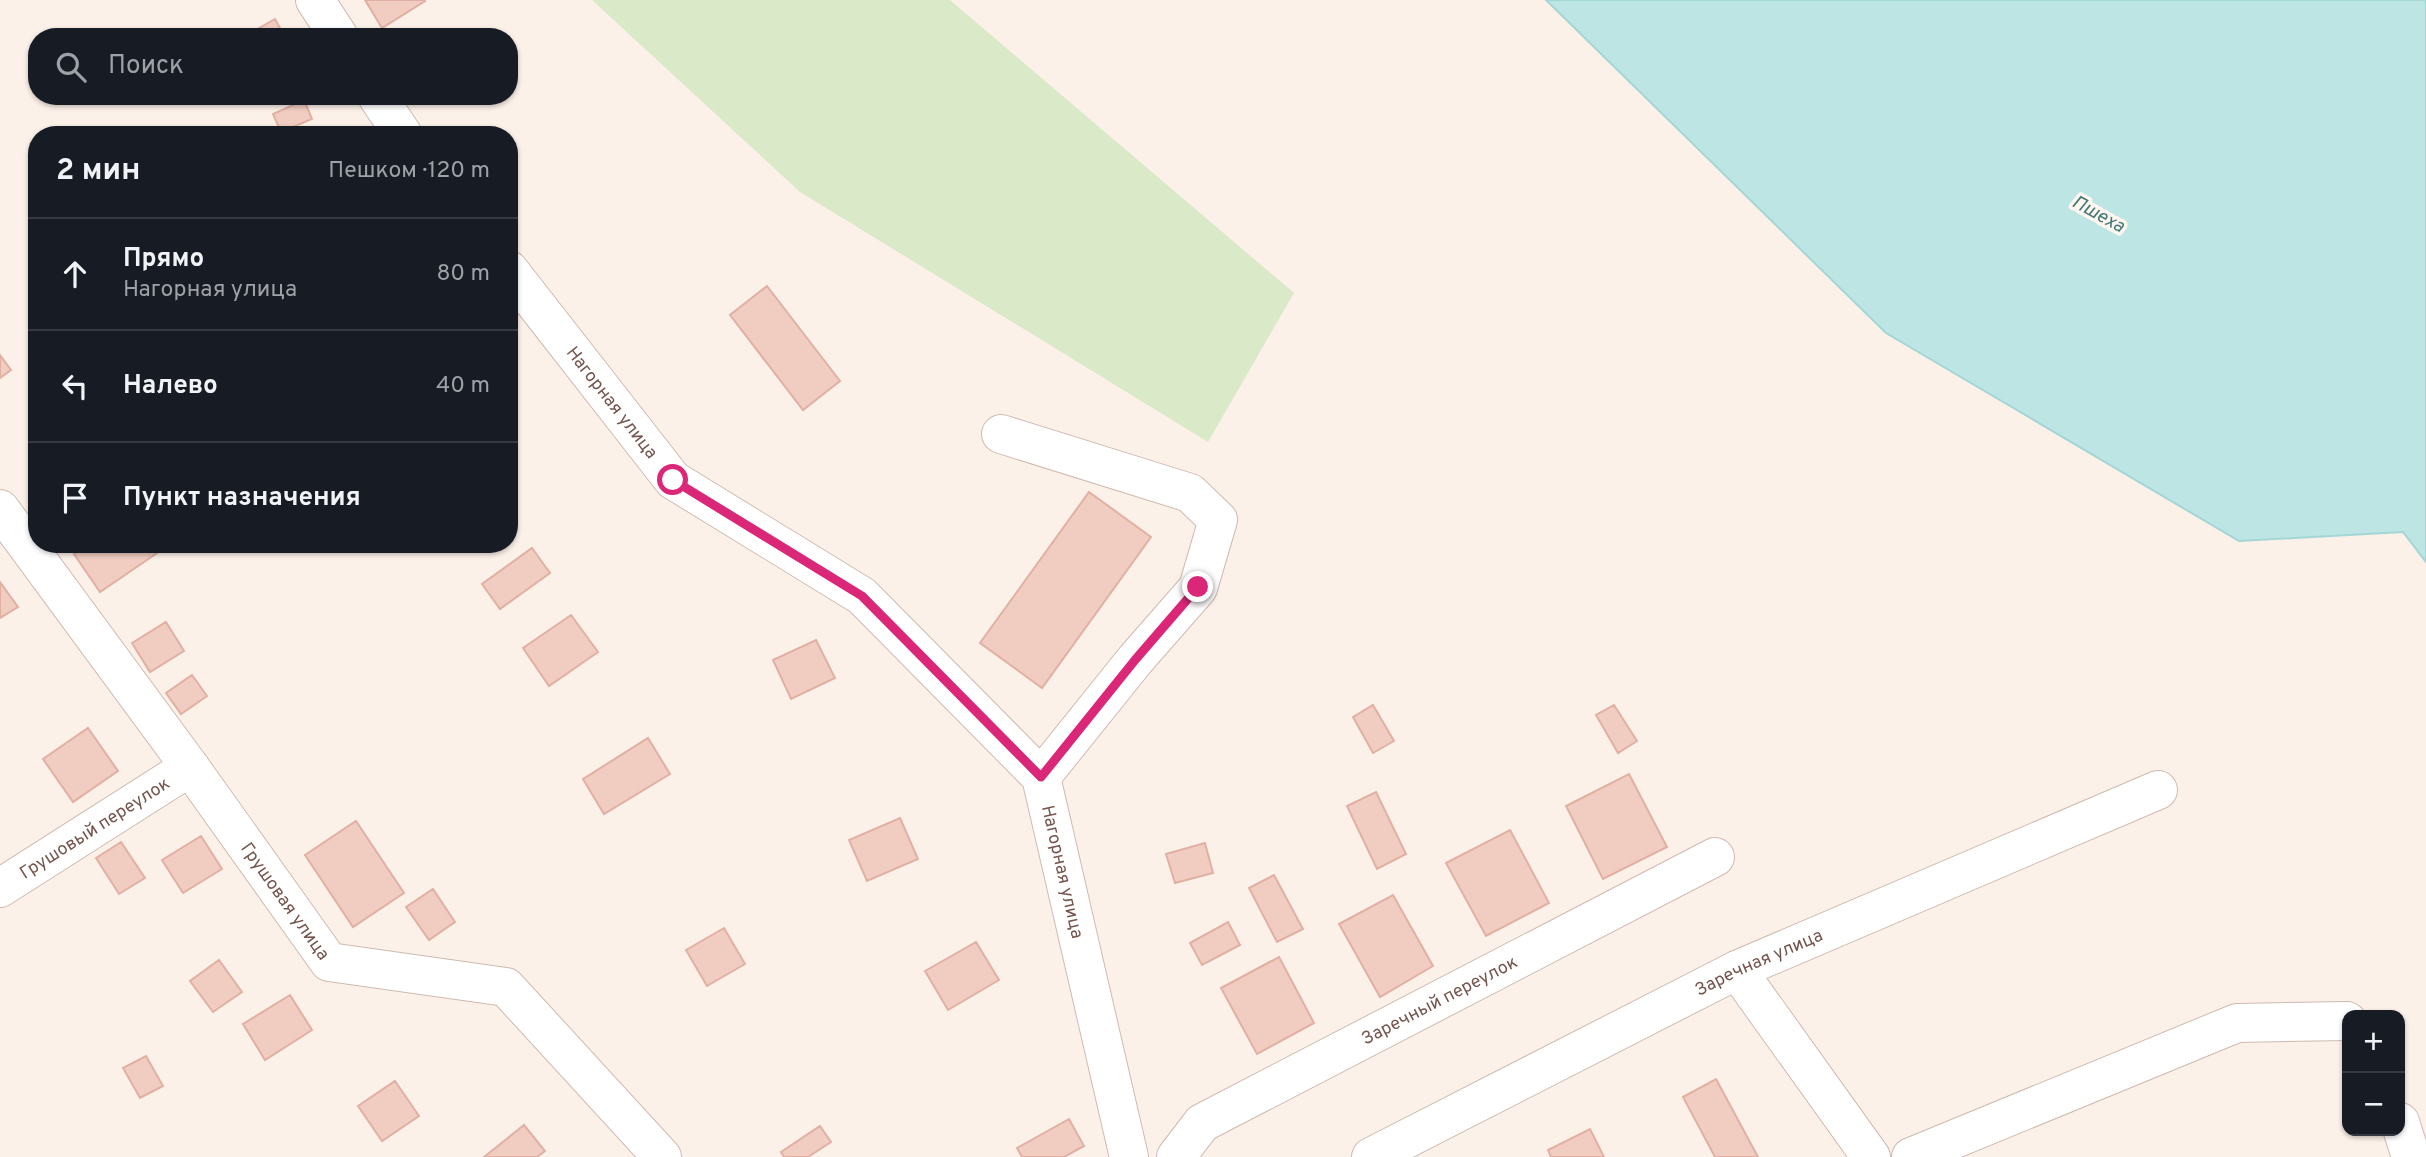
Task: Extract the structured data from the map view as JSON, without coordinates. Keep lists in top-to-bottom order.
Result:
{
  "streets": {
    "street": [
      "Нагорная улица",
      "Грушовый переулок",
      "Грушовая улица",
      "Заречная улица",
      "Заречный переулок"
    ]
  },
  "crossings": [
    ["Грушовый переулок", "Грушовая улица"]
  ],
  "water": ["Пшеха"],
  "page": {
    "search": "Поиск",
    "heading": ["2 мин", "Пешком · 120 m"],
    "list": [
      ["Прямо", "Нагорная улица", "80 m"],
      ["Налево", "40 m"],
      "Пункт назначения"
    ],
    "map_buttons": ["+", "−"]
  }
}
